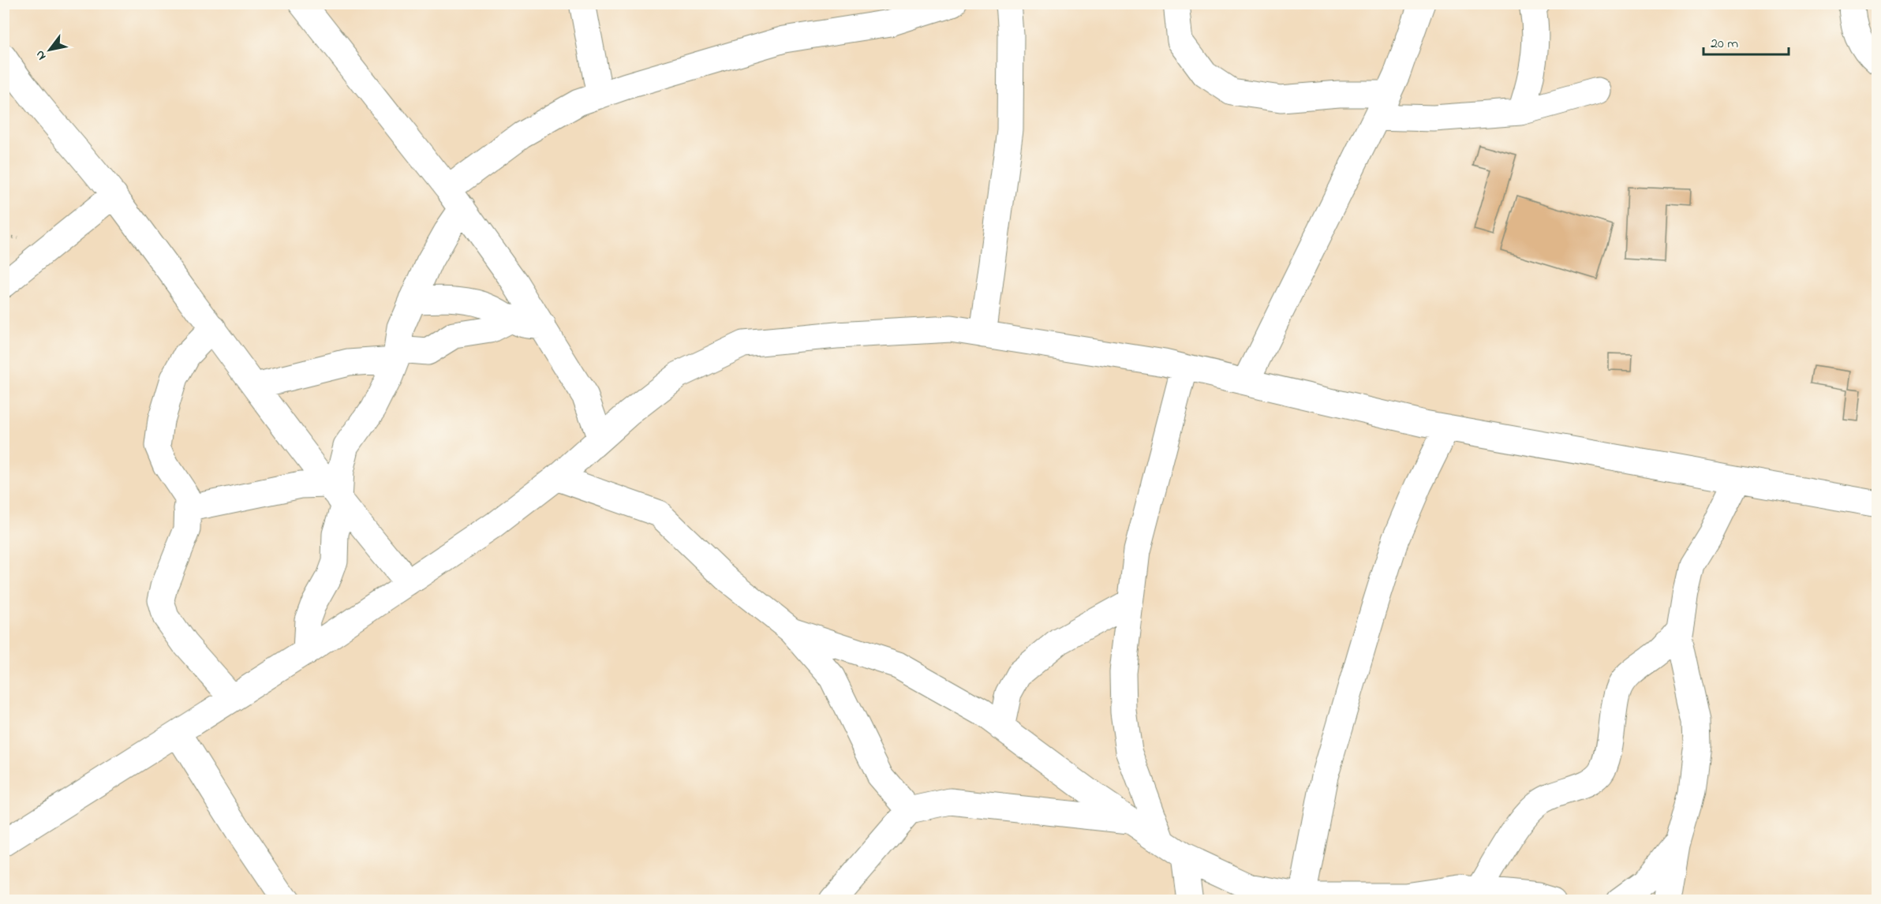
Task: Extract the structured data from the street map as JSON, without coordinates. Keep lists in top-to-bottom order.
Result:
{
  "scale_bar": "20 m",
  "north": "bottom left"
}
